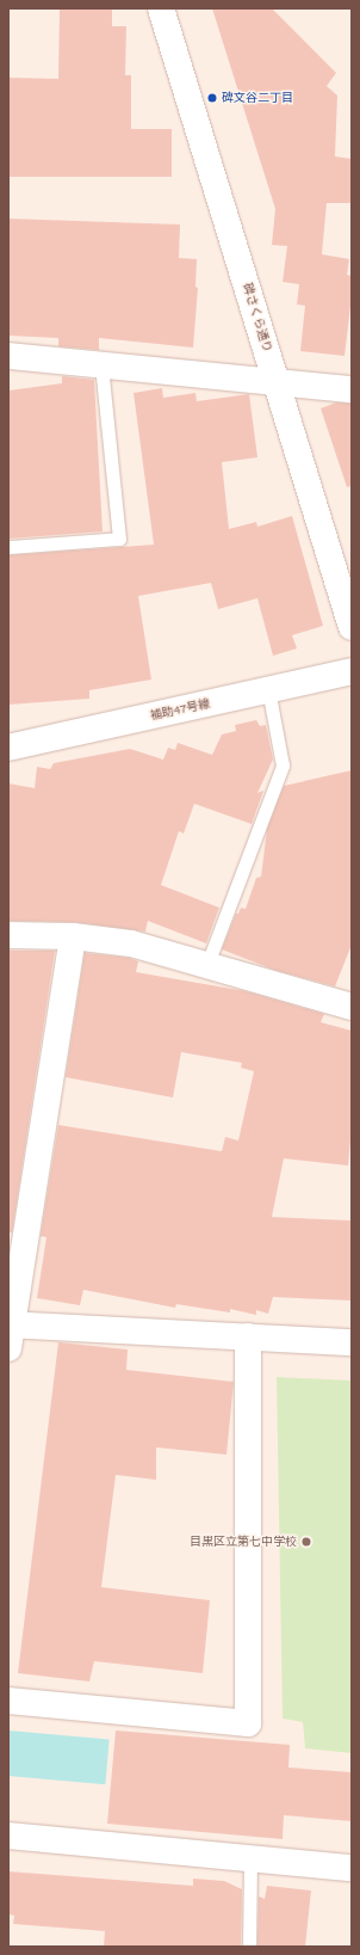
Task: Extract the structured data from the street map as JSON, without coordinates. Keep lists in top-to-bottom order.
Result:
{
  "streets": {
    "street": ["碑さくら通り", "補助47号線"]
  },
  "places": ["碑文谷二丁目", "目黒区立第七中学校"]
}
